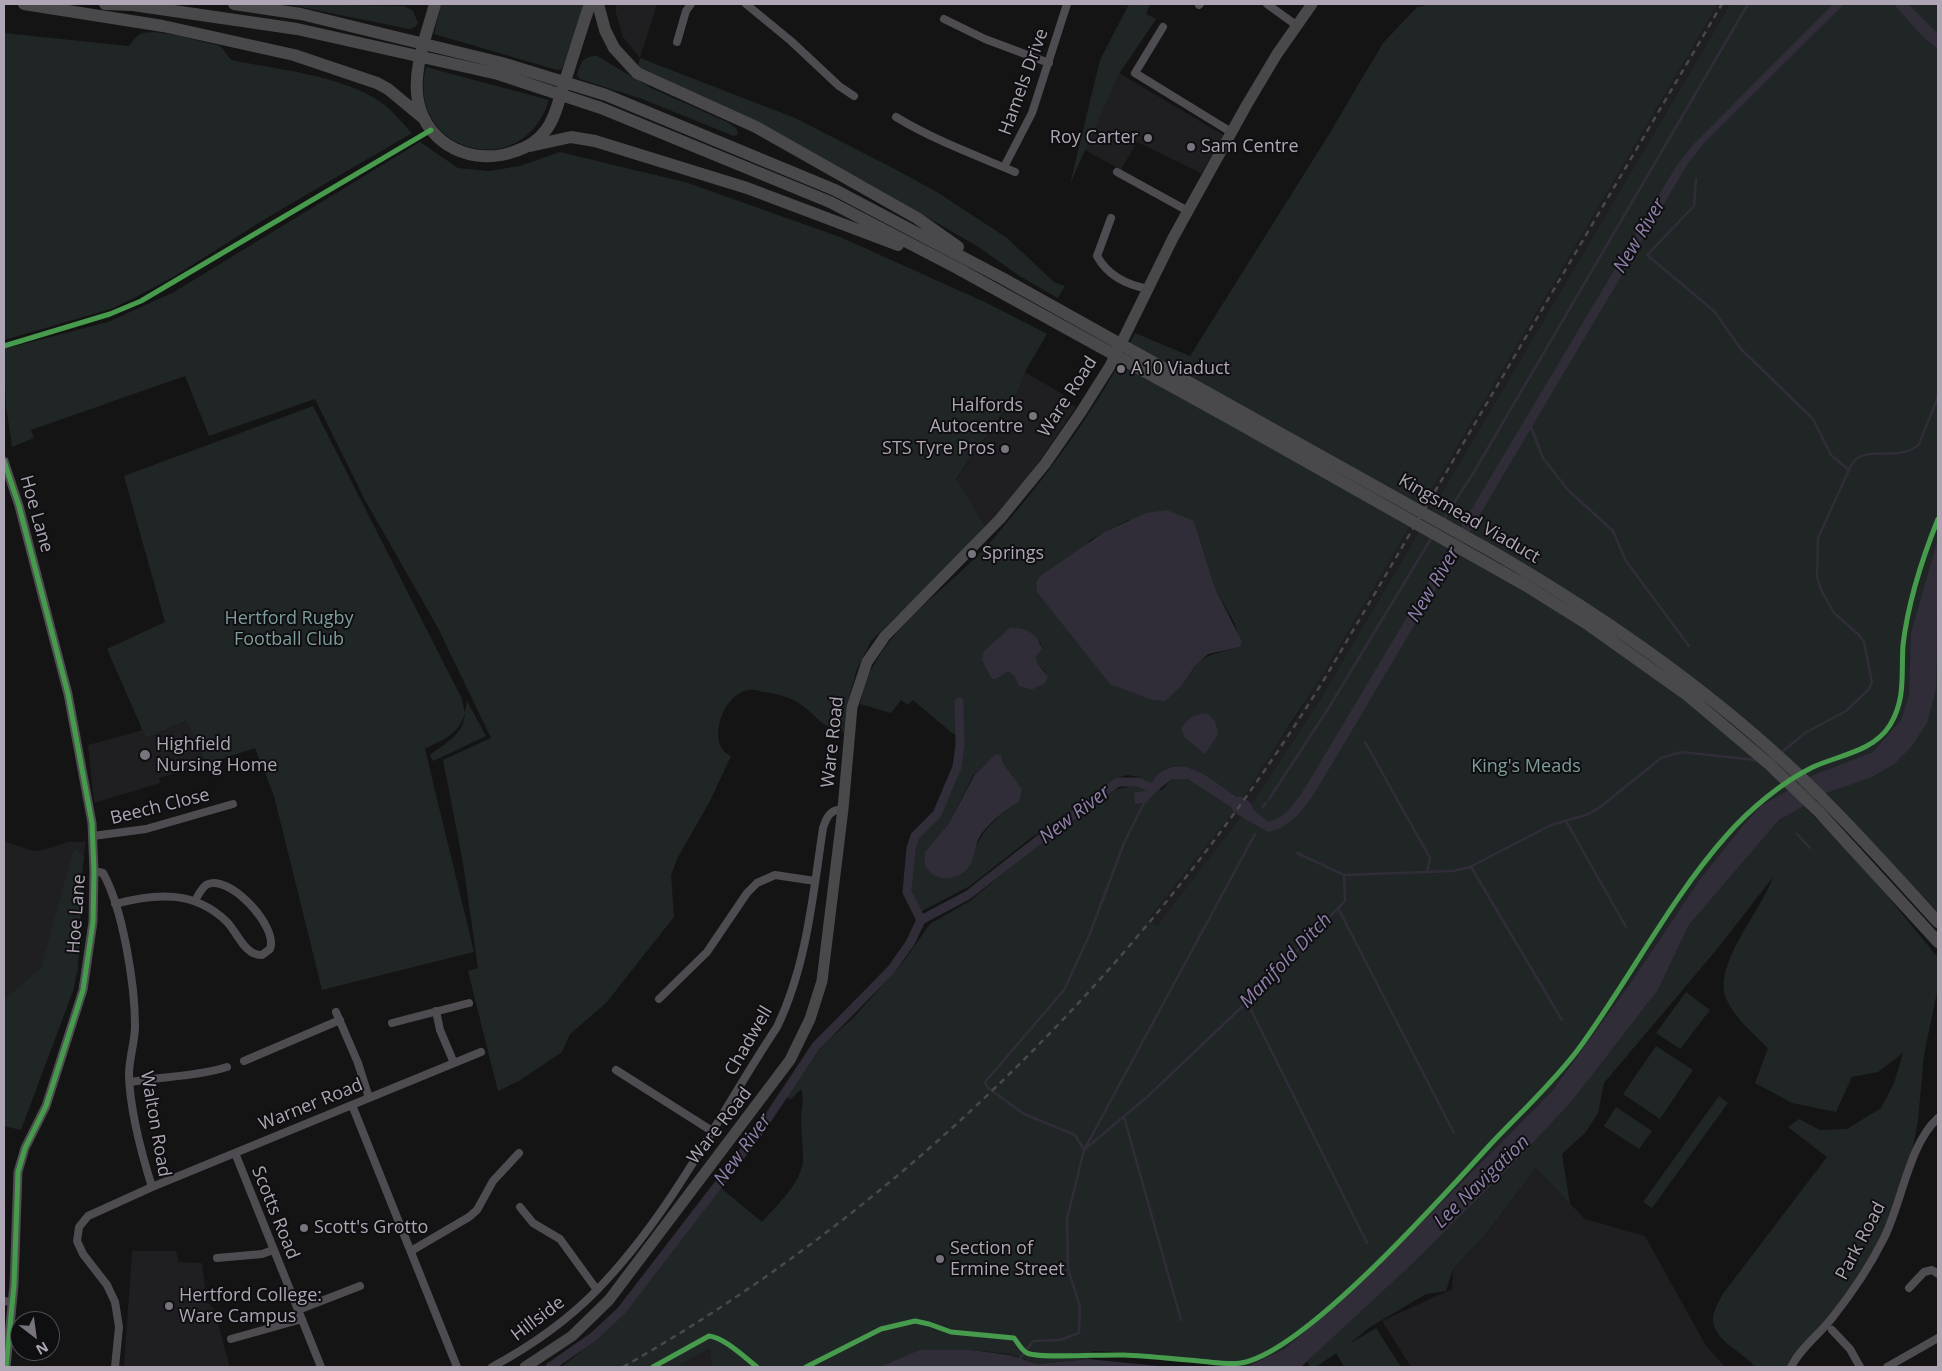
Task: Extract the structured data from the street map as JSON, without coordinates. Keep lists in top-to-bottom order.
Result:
{
  "streets": {
    "highway": ["Kingsmead Viaduct"],
    "main road": ["Ware Road"],
    "street": [
      "Hamels Drive",
      "Hoe Lane",
      "Beech Close",
      "Chadwell",
      "Warner Road",
      "Walton Road",
      "Scotts Road",
      "Park Road",
      "Hillside"
    ]
  },
  "crossings": [
    ["Ware Road", "Chadwell"],
    ["Hoe Lane", "Beech Close"],
    ["Hoe Lane", "Walton Road"],
    ["Chadwell", "Hillside"],
    ["Warner Road", "Walton Road"],
    ["Warner Road", "Scotts Road"]
  ],
  "water": ["New River", "Manifold Ditch", "Lee Navigation"],
  "parks": ["Hertford Rugby Football Club", "King's Meads"],
  "places": [
    "Roy Carter",
    "Sam Centre",
    "A10 Viaduct",
    "Halfords Autocentre",
    "STS Tyre Pros",
    "Springs",
    "Highfield Nursing Home",
    "Scott's Grotto",
    "Section of Ermine Street",
    "Hertford College: Ware Campus"
  ],
  "north": "bottom right"
}
